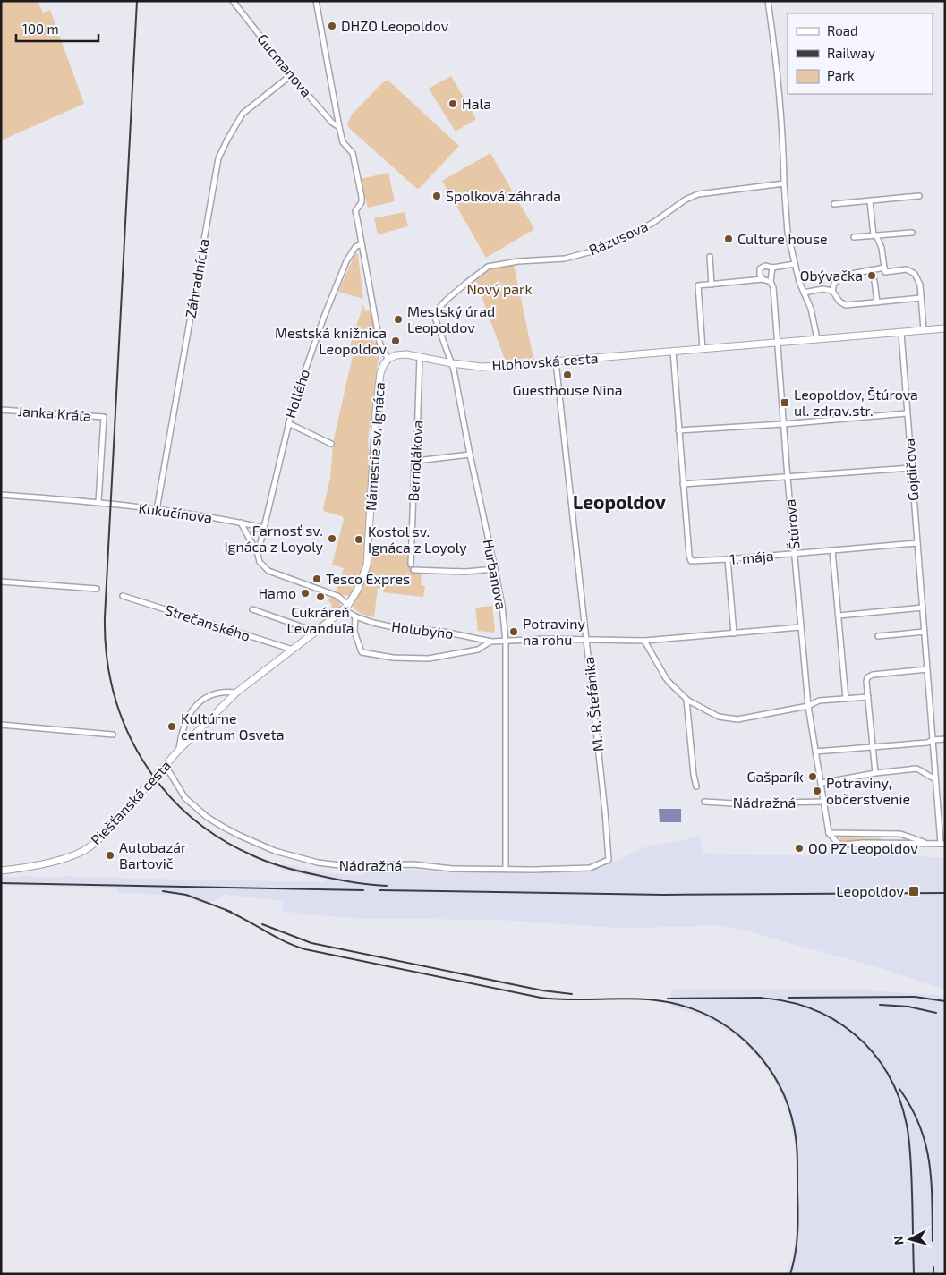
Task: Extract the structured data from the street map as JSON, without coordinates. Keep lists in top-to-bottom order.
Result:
{
  "streets": {
    "street": [
      "Gucmanova",
      "Rázusova",
      "Záhradnícka",
      "Hlohovská cesta",
      "Hollého",
      "Janka Kráľa",
      "Námestie sv. Ignáca",
      "Bernolákova",
      "Gojdičova",
      "Kukučínova",
      "Štúrova",
      "1. mája",
      "Hurbanova",
      "Strečanského",
      "Holubyho",
      "M. R. Štefánika",
      "Piešťanská cesta",
      "Nádražná"
    ]
  },
  "crossings": [
    ["Gucmanova", "Záhradnícka"],
    ["Gucmanova", "Hollého"],
    ["Rázusova", "Hlohovská cesta"],
    ["Rázusova", "Hurbanova"],
    ["Záhradnícka", "Kukučínova"],
    ["Hlohovská cesta", "Námestie sv. Ignáca"],
    ["Hlohovská cesta", "Bernolákova"],
    ["Hlohovská cesta", "Gojdičova"],
    ["Hlohovská cesta", "Štúrova"],
    ["Hlohovská cesta", "1. mája"],
    ["Hlohovská cesta", "Hurbanova"],
    ["Hlohovská cesta", "M. R. Štefánika"],
    ["Hollého", "Kukučínova"],
    ["Hollého", "Holubyho"],
    ["Janka Kráľa", "Kukučínova"],
    ["Námestie sv. Ignáca", "Holubyho"],
    ["Námestie sv. Ignáca", "Piešťanská cesta"],
    ["Gojdičova", "1. mája"],
    ["Štúrova", "1. mája"],
    ["Štúrova", "Holubyho"],
    ["Štúrova", "Nádražná"],
    ["Hurbanova", "Holubyho"],
    ["Hurbanova", "Nádražná"],
    ["Strečanského", "Piešťanská cesta"],
    ["Holubyho", "M. R. Štefánika"],
    ["Holubyho", "Piešťanská cesta"],
    ["M. R. Štefánika", "Nádražná"],
    ["Piešťanská cesta", "Nádražná"]
  ],
  "districts": ["Leopoldov"],
  "parks": ["Nový park"],
  "places": {
    "other": [
      "DHZO Leopoldov",
      "Hala",
      "Spolková záhrada",
      "Culture house",
      "Obývačka",
      "Mestský úrad Leopoldov",
      "Mestská knižnica Leopoldov",
      "Guesthouse Nina",
      "Farnosť sv. Ignáca z Loyoly",
      "Kostol sv. Ignáca z Loyoly",
      "Tesco Expres",
      "Hamo",
      "Cukráreň Levanduľa",
      "Potraviny na rohu",
      "Kultúrne centrum Osveta",
      "Gašparík",
      "Potraviny, občerstvenie",
      "OO PZ Leopoldov",
      "Autobazár Bartovič"
    ],
    "transit": ["Leopoldov, Štúrova ul. zdrav.str.", "Leopoldov"]
  },
  "legend": ["Road", "Railway", "Park"],
  "scale_bar": "100 m",
  "north": "left"
}
